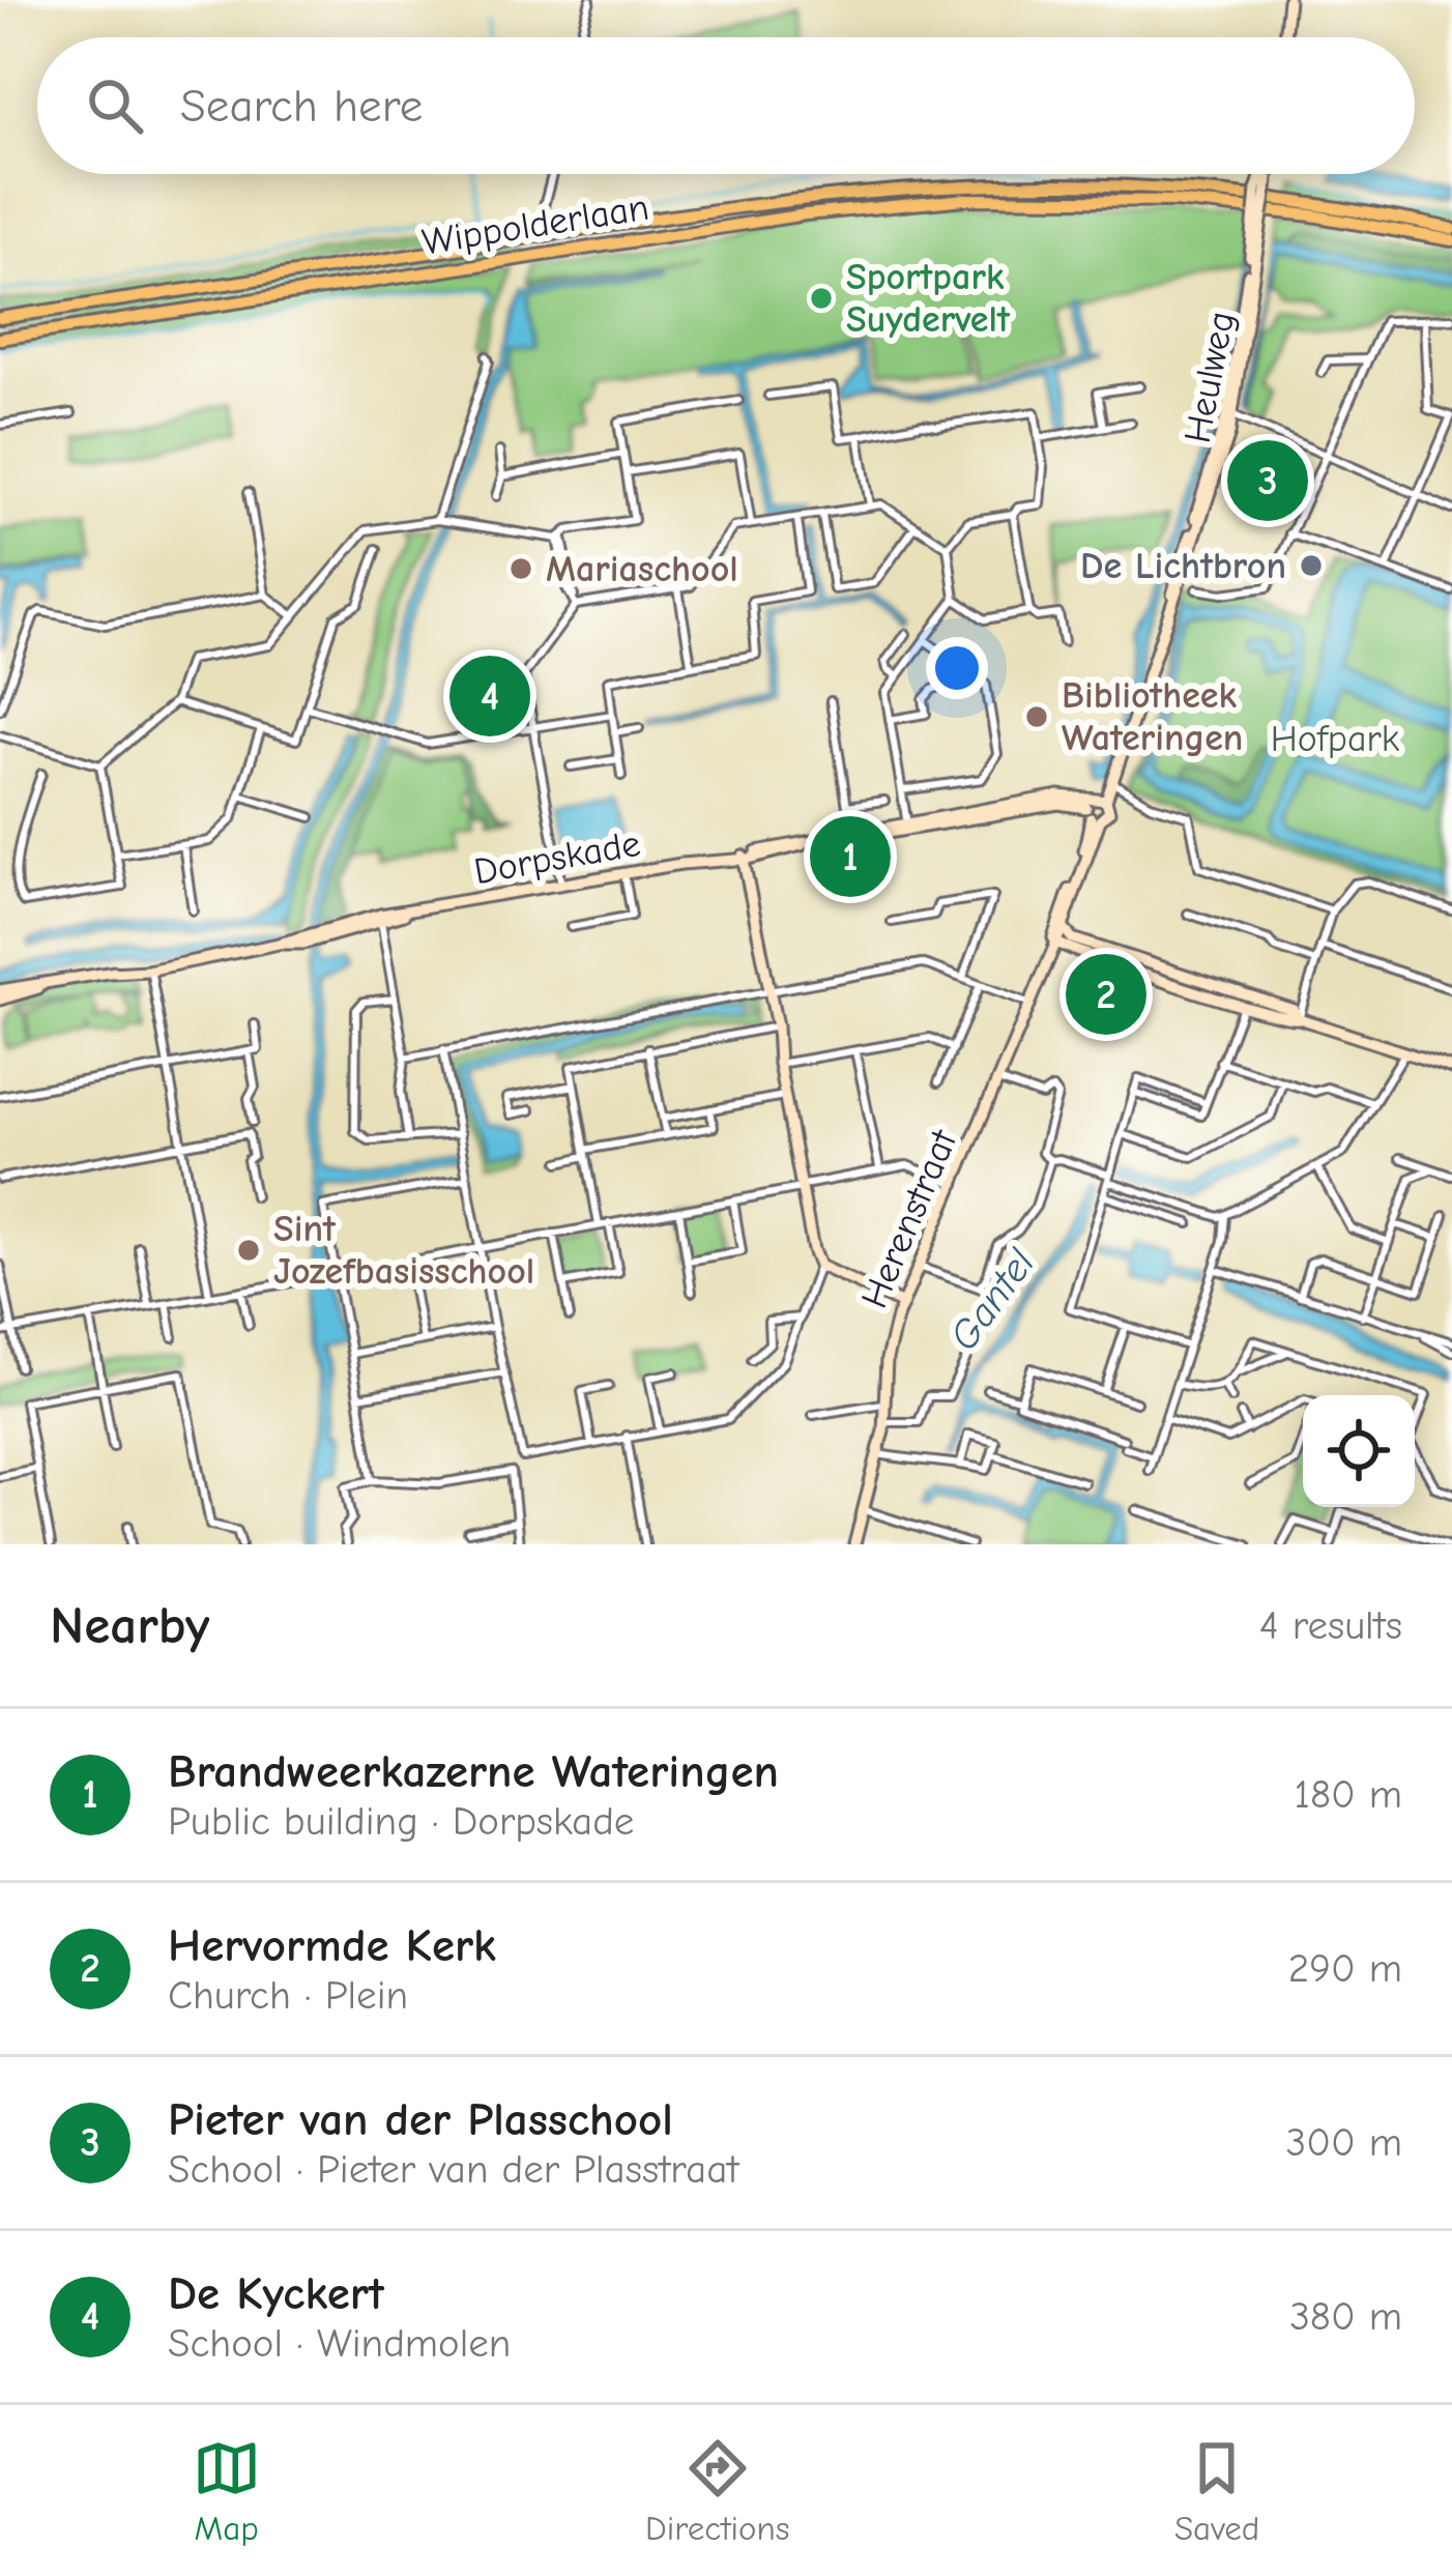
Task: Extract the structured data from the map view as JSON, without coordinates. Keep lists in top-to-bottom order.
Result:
{
  "streets": {
    "main road": [
      "Wippolderlaan",
      "Heulweg",
      "Dorpskade",
      "Herenstraat"
    ]
  },
  "crossings": [
    ["Heulweg", "Dorpskade"]
  ],
  "water": ["Gantel"],
  "parks": ["Hofpark"],
  "places": [
    "Sportpark Suydervelt",
    "De Lichtbron",
    "Mariaschool",
    "Bibliotheek Wateringen",
    "Sint Jozefbasisschool"
  ],
  "page": {
    "search": "Search here",
    "pins": [
      "3",
      "4",
      "1",
      "2"
    ],
    "heading": ["Nearby", "4 results"],
    "list": [
      {
        "mark": "1",
        "name": "Brandweerkazerne Wateringen",
        "note": "Public building · Dorpskade",
        "value": "180 m"
      },
      {
        "mark": "2",
        "name": "Hervormde Kerk",
        "note": "Church · Plein",
        "value": "290 m"
      },
      {
        "mark": "3",
        "name": "Pieter van der Plasschool",
        "note": "School · Pieter van der Plasstraat",
        "value": "300 m"
      },
      {
        "mark": "4",
        "name": "De Kyckert",
        "note": "School · Windmolen",
        "value": "380 m"
      }
    ],
    "nav": ["Map", "Directions", "Saved"]
  }
}
